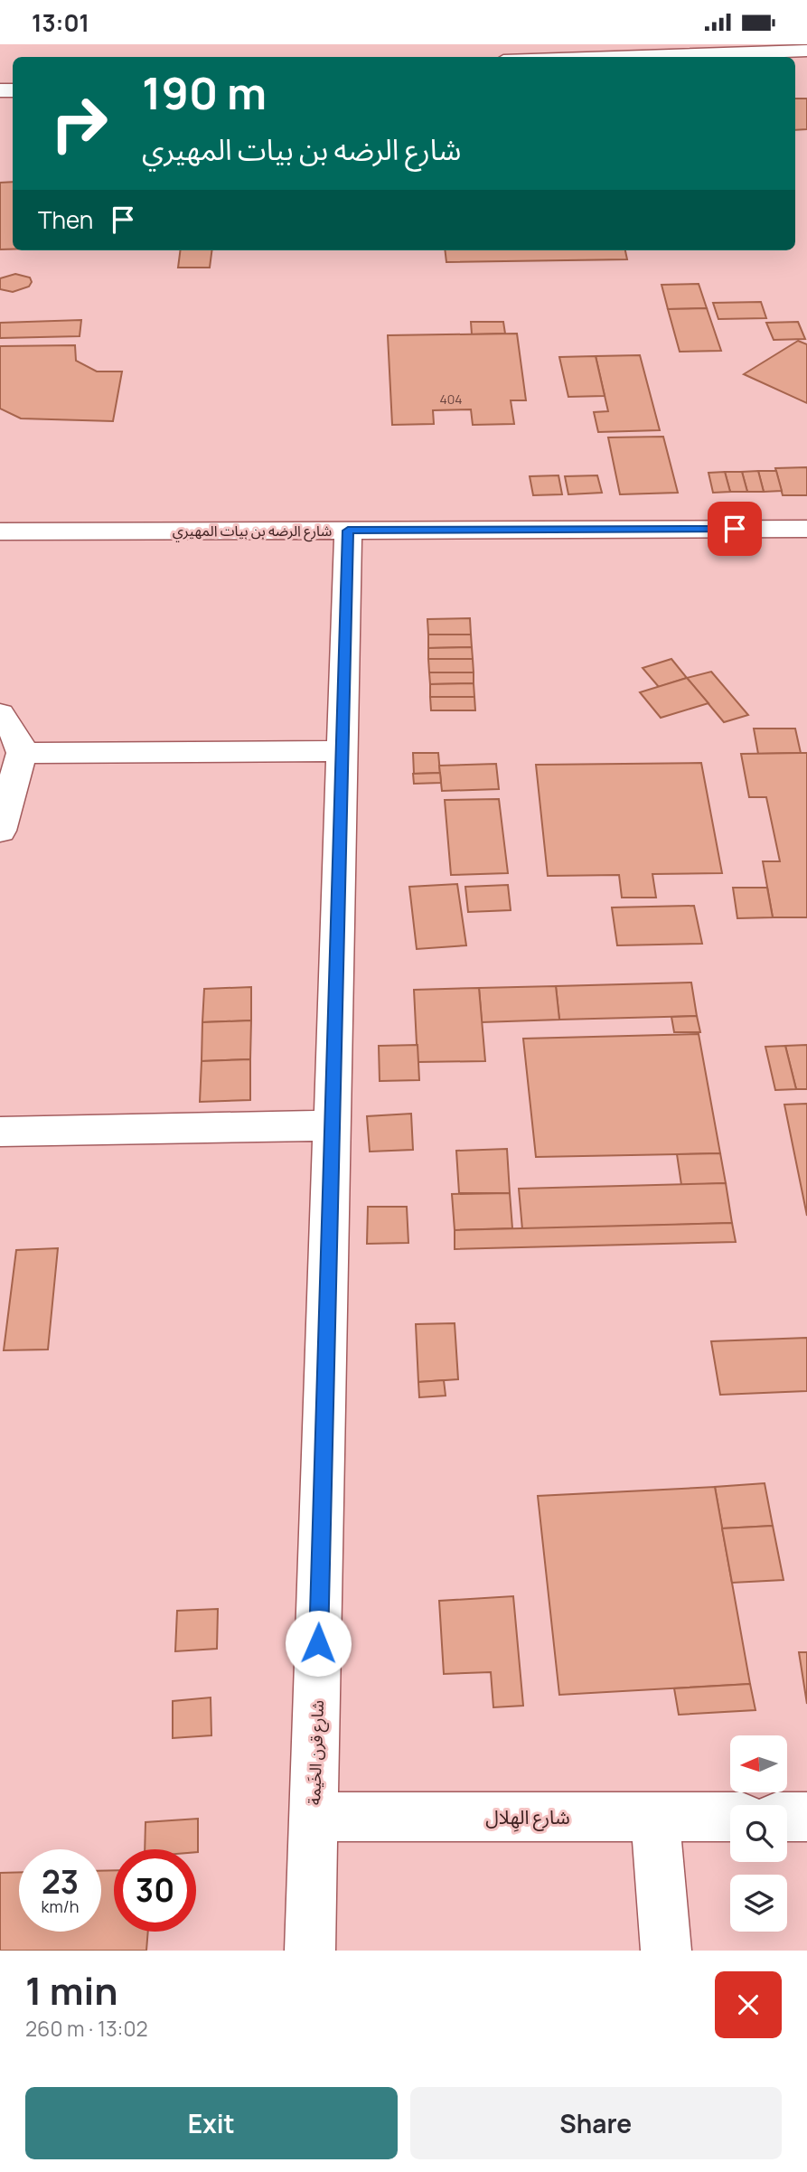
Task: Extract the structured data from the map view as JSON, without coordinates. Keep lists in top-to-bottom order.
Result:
{
  "streets": {
    "street": ["شارع الرضه بن بيات المهيري", "شارع قرن الخَيمة", "شارع الهِلال"]
  },
  "crossings": [
    ["شارع الرضه بن بيات المهيري", "شارع قرن الخَيمة"],
    ["شارع قرن الخَيمة", "شارع الهِلال"]
  ],
  "house_numbers": ["404"],
  "north": "left",
  "page": {
    "status": "13:01",
    "turn": ["190 m", "شارع الرضه بن بيات المهيري"],
    "then": "Then",
    "speed": "23 km/h",
    "limit": "30",
    "heading": ["1 min", "260 m · 13:02"],
    "buttons": ["Exit", "Share"]
  }
}
